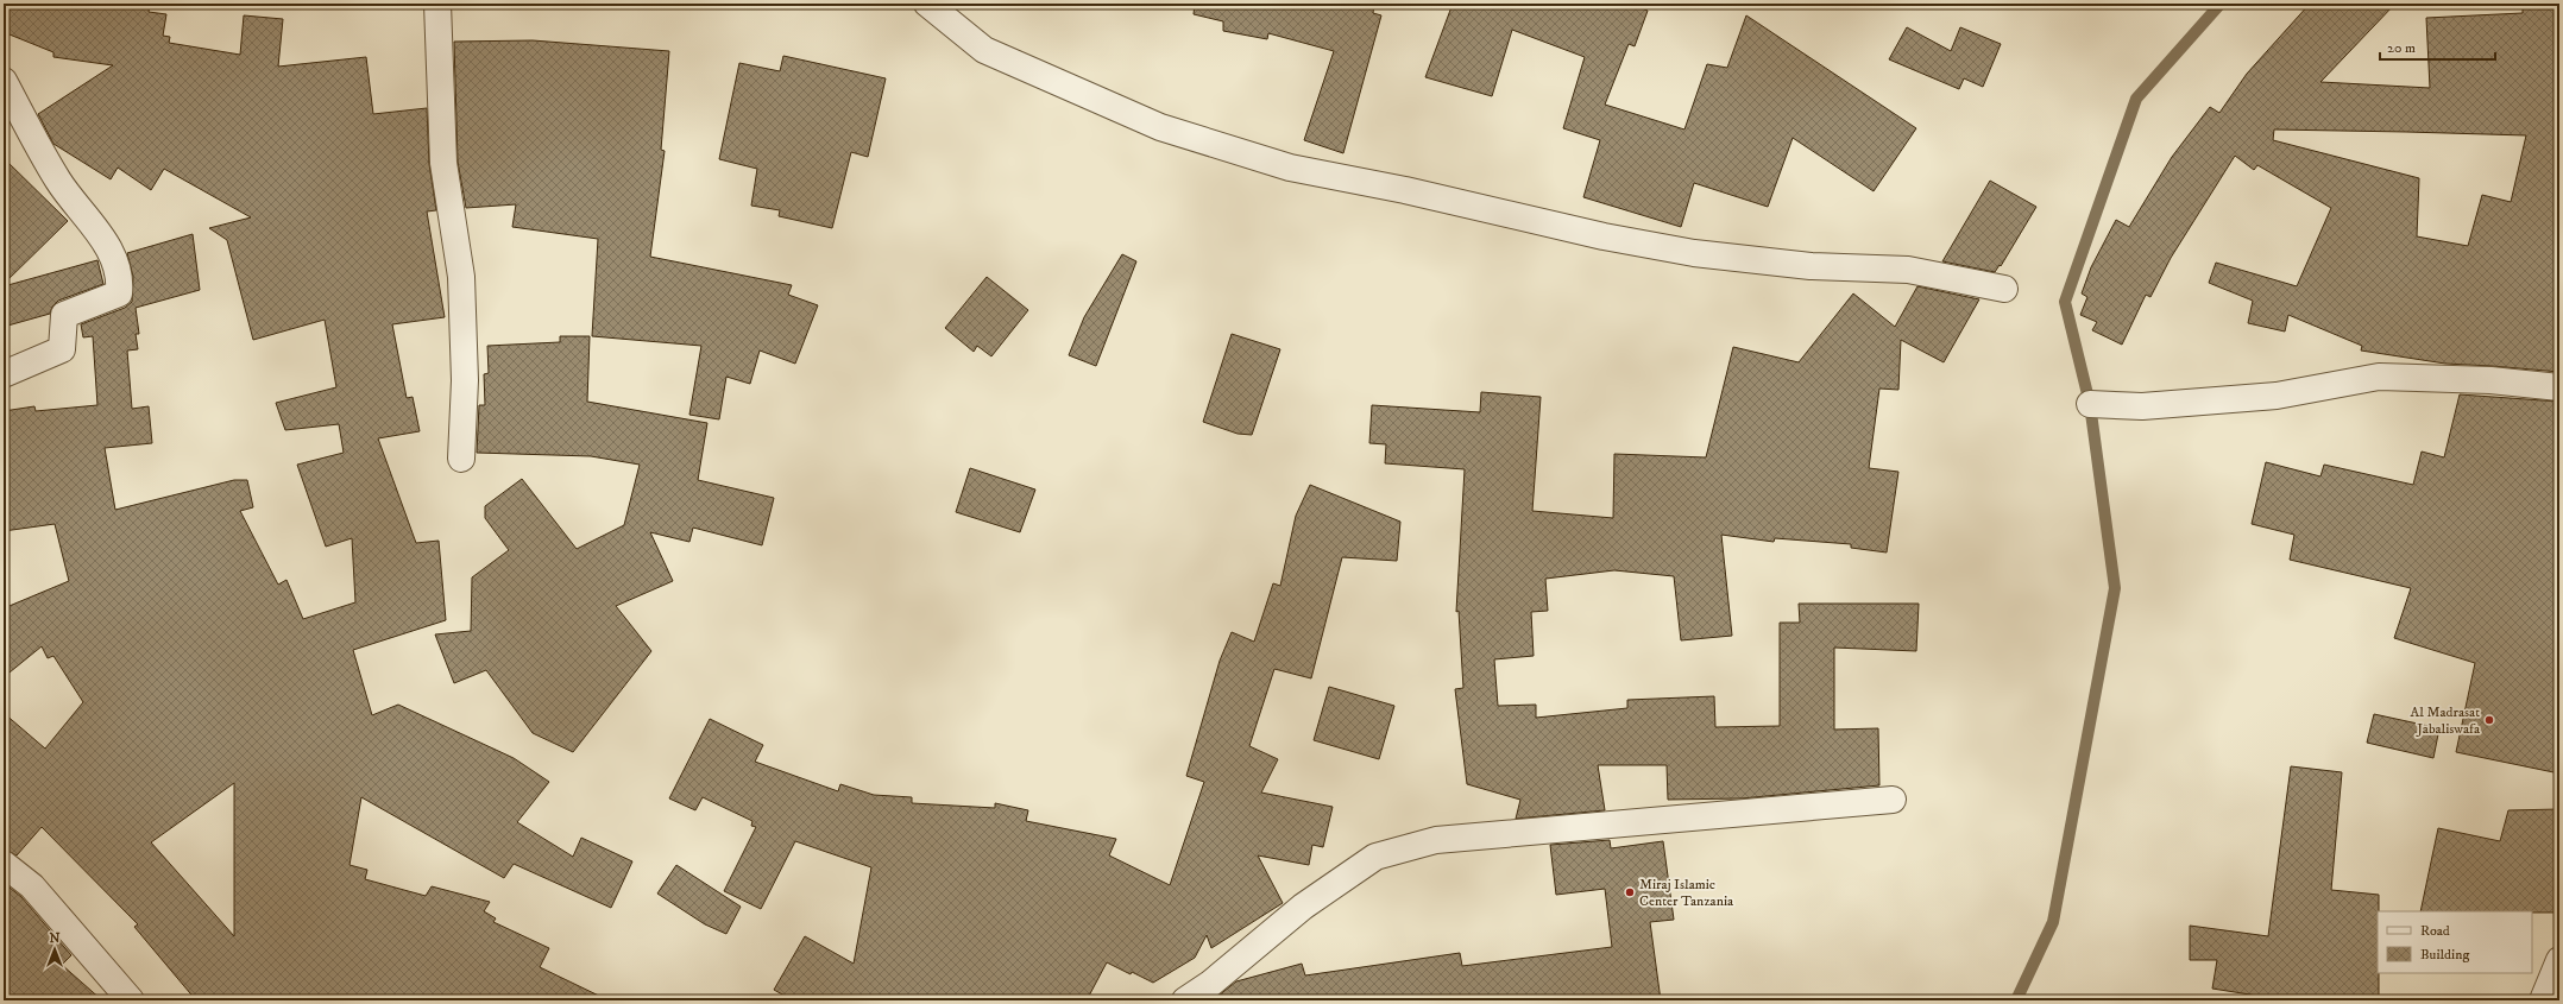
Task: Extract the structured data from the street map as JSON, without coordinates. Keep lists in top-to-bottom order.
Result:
{
  "places": ["Al Madrasat Jabaliswafa", "Miraj Islamic Center Tanzania"],
  "legend": ["Road", "Building"],
  "scale_bar": "20 m",
  "north": "top"
}
